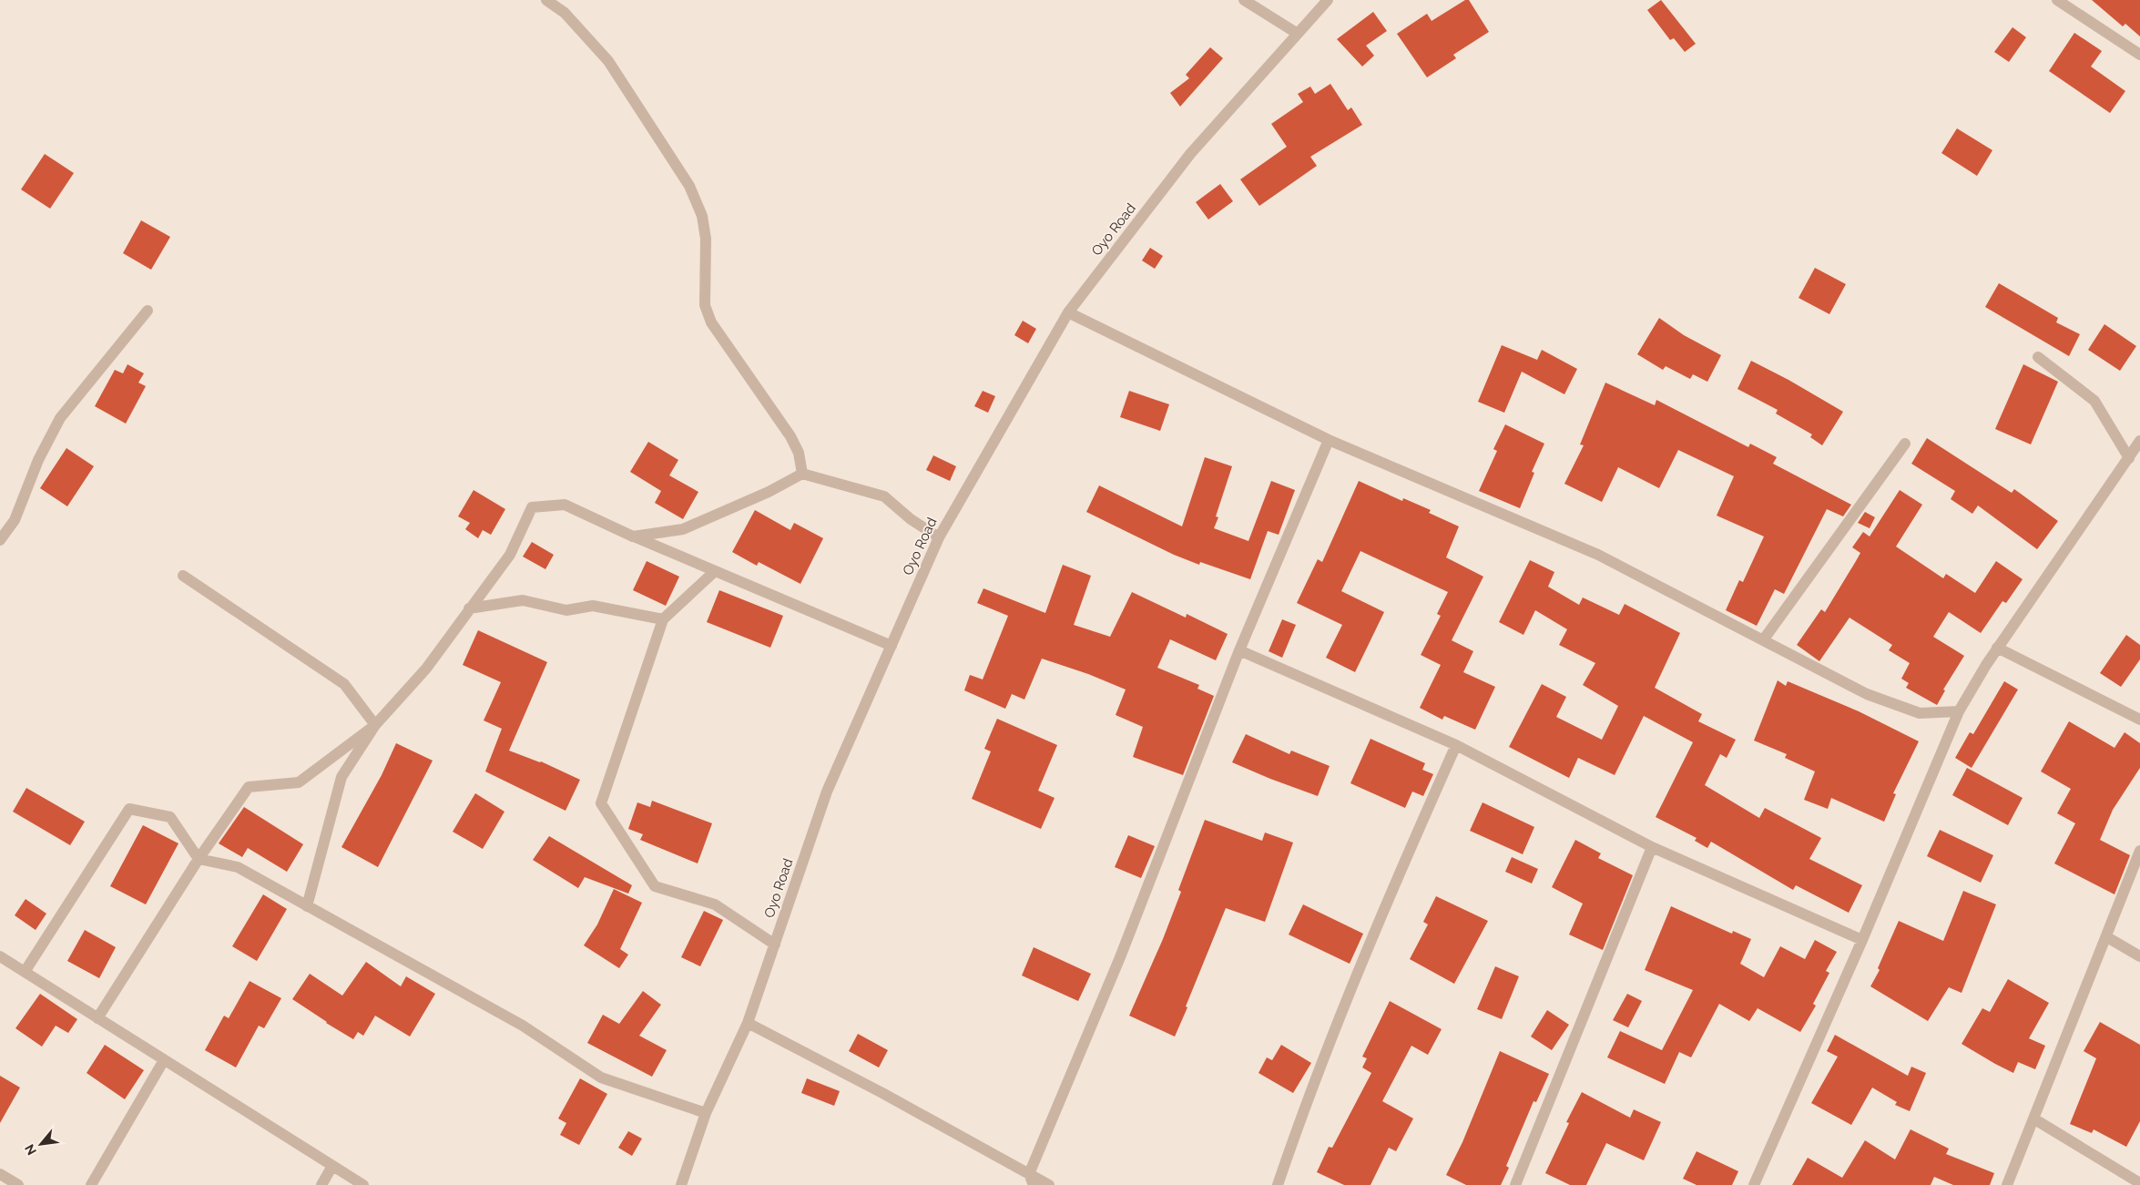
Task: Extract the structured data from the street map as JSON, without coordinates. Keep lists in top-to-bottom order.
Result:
{
  "streets": {
    "street": ["Oyo Road"]
  },
  "north": "bottom left"
}
